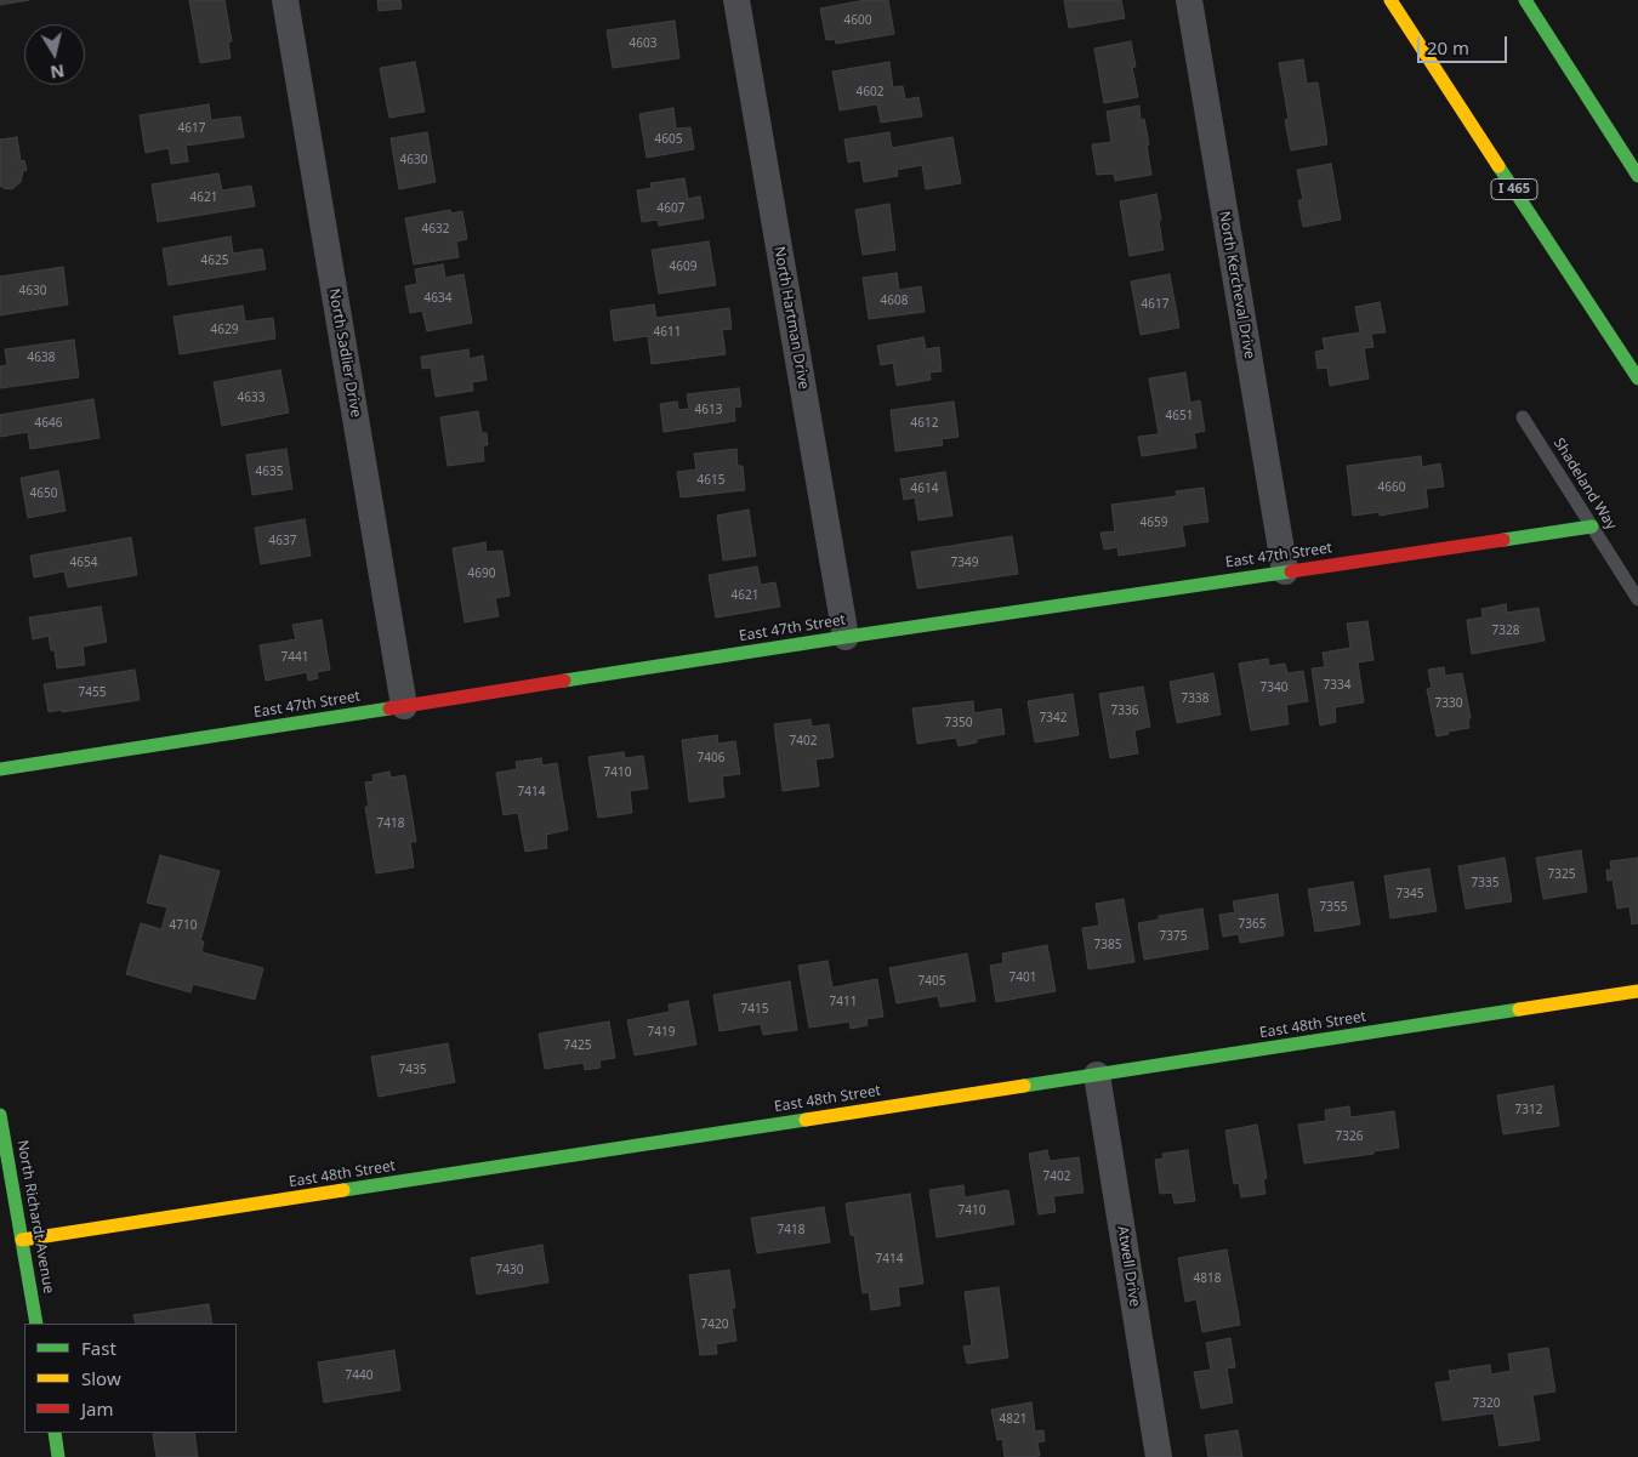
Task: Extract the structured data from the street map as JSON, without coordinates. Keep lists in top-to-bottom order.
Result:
{
  "streets": {
    "main road": [
      "I 465",
      "East 47th Street",
      "East 48th Street",
      "North Richardt Avenue"
    ],
    "street": [
      "North Kercheval Drive",
      "North Hartman Drive",
      "North Sadlier Drive",
      "Atwell Drive"
    ],
    "lane": ["Shadeland Way"]
  },
  "crossings": [
    ["North Kercheval Drive", "East 47th Street"],
    ["North Hartman Drive", "East 47th Street"],
    ["North Sadlier Drive", "East 47th Street"],
    ["Shadeland Way", "East 47th Street"],
    ["East 48th Street", "North Richardt Avenue"],
    ["East 48th Street", "Atwell Drive"]
  ],
  "house_numbers": [
    "4600",
    "4603",
    "4602",
    "4617",
    "4605",
    "4630",
    "4621",
    "4607",
    "4632",
    "4625",
    "4609",
    "4630",
    "4634",
    "4608",
    "4617",
    "4629",
    "4611",
    "4638",
    "4633",
    "4613",
    "4651",
    "4646",
    "4612",
    "4635",
    "4615",
    "4660",
    "4614",
    "4650",
    "4659",
    "4637",
    "4654",
    "7349",
    "4690",
    "4621",
    "7328",
    "7441",
    "7334",
    "7340",
    "7455",
    "7338",
    "7330",
    "7336",
    "7342",
    "7350",
    "7402",
    "7406",
    "7410",
    "7414",
    "7418",
    "7325",
    "7335",
    "7345",
    "7355",
    "7365",
    "4710",
    "7375",
    "7385",
    "7401",
    "7405",
    "7411",
    "7415",
    "7419",
    "7425",
    "7435",
    "7312",
    "7326",
    "7402",
    "7410",
    "7418",
    "7414",
    "7430",
    "4818",
    "7420",
    "7440",
    "7320",
    "4821"
  ],
  "legend": ["Fast", "Slow", "Jam"],
  "scale_bar": "20 m",
  "north": "bottom"
}
